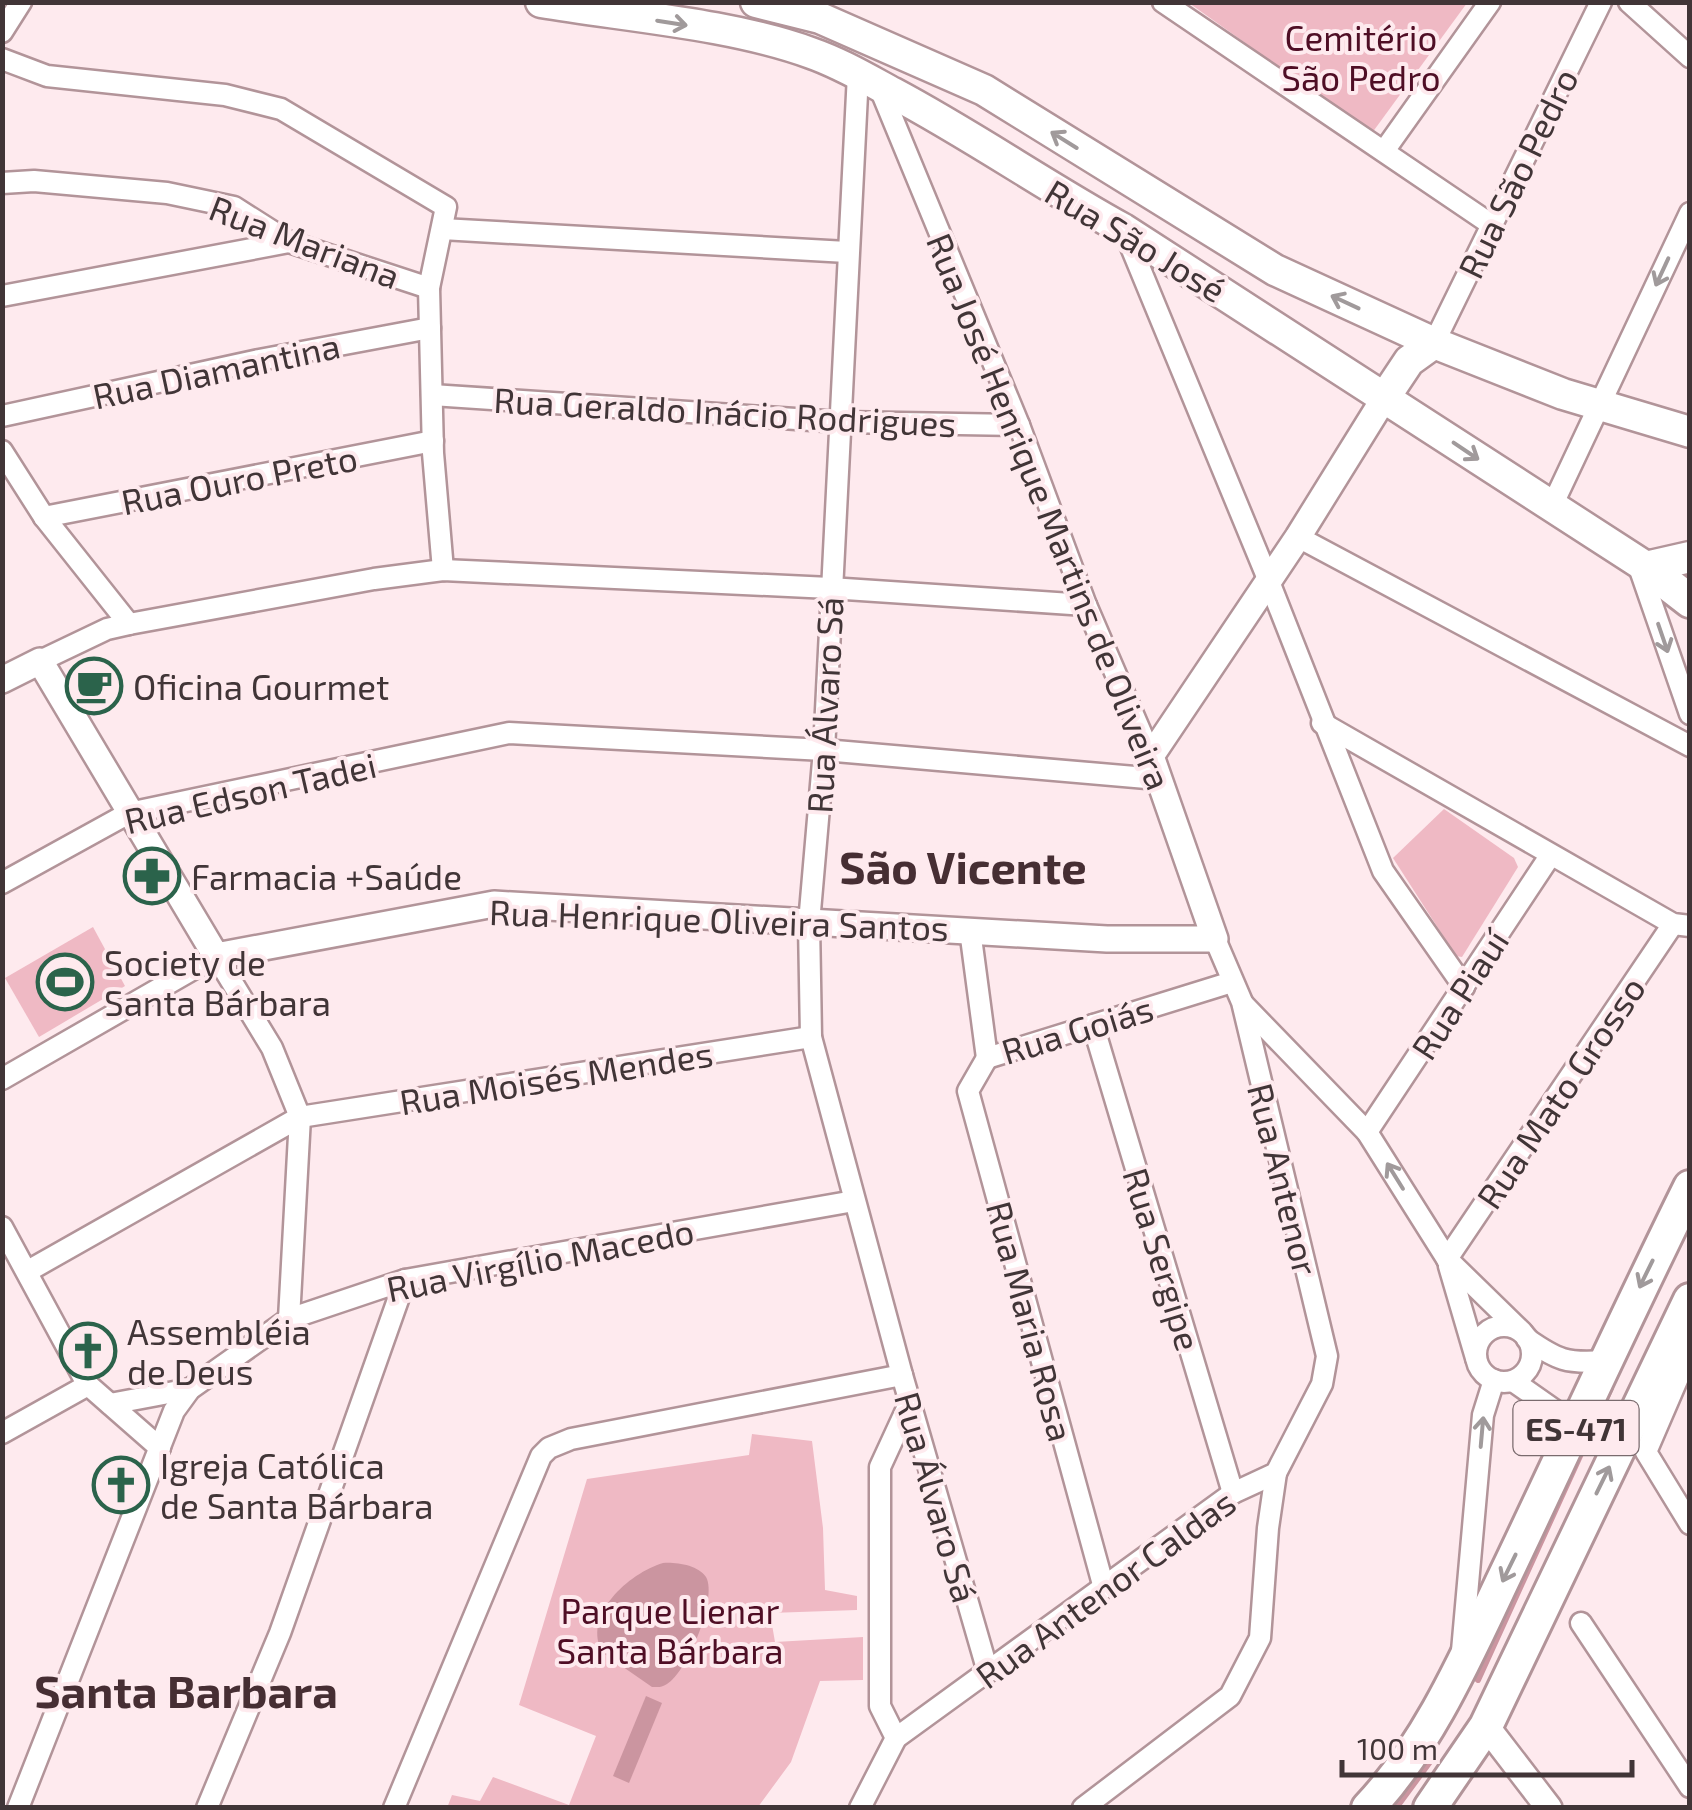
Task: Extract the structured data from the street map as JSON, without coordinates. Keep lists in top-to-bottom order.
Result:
{
  "streets": {
    "main road": ["Rua São José", "ES-471"],
    "street": [
      "Rua São Pedro",
      "Rua Mariana",
      "Rua Diamantina",
      "Rua Geraldo Inácio Rodrigues",
      "Rua Ouro Preto",
      "Rua José Henrique Martins de Oliveira",
      "Rua Álvaro Sá",
      "Rua Edson Tadei",
      "Rua Henrique Oliveira Santos",
      "Rua Piauí",
      "Rua Goiás",
      "Rua Moisés Mendes",
      "Rua Mato Grosso",
      "Rua Antenor",
      "Rua Virgílio Macedo",
      "Rua Sergipe",
      "Rua Maria Rosa",
      "Rua Antenor Caldas"
    ]
  },
  "crossings": [
    ["Rua São Pedro", "Rua São José"],
    ["Rua São José", "Rua José Henrique Martins de Oliveira"],
    ["Rua São José", "Rua Álvaro Sá"],
    ["Rua Geraldo Inácio Rodrigues", "Rua José Henrique Martins de Oliveira"],
    ["Rua Geraldo Inácio Rodrigues", "Rua Álvaro Sá"],
    ["Rua José Henrique Martins de Oliveira", "Rua Álvaro Sá"],
    ["Rua José Henrique Martins de Oliveira", "Rua Edson Tadei"],
    ["Rua José Henrique Martins de Oliveira", "Rua Henrique Oliveira Santos"],
    ["Rua Álvaro Sá", "Rua Edson Tadei"],
    ["Rua Álvaro Sá", "Rua Henrique Oliveira Santos"],
    ["Rua Álvaro Sá", "Rua Moisés Mendes"],
    ["Rua Álvaro Sá", "Rua Virgílio Macedo"],
    ["Rua Álvaro Sá", "Rua Antenor Caldas"],
    ["Rua Henrique Oliveira Santos", "Rua Goiás"],
    ["Rua Goiás", "Rua Sergipe"],
    ["Rua Goiás", "Rua Maria Rosa"],
    ["Rua Antenor", "Rua Antenor Caldas"],
    ["Rua Sergipe", "Rua Antenor Caldas"],
    ["Rua Maria Rosa", "Rua Antenor Caldas"]
  ],
  "districts": ["São Vicente", "Santa Barbara"],
  "parks": ["Cemitério São Pedro", "Parque Lienar Santa Bárbara"],
  "places": {
    "cafe": ["Oficina Gourmet"],
    "pharmacy": ["Farmacia +Saúde"],
    "sports": ["Society de Santa Bárbara"],
    "church": ["Assembléia de Deus", "Igreja Católica de Santa Bárbara"]
  },
  "scale_bar": "100 m"
}
